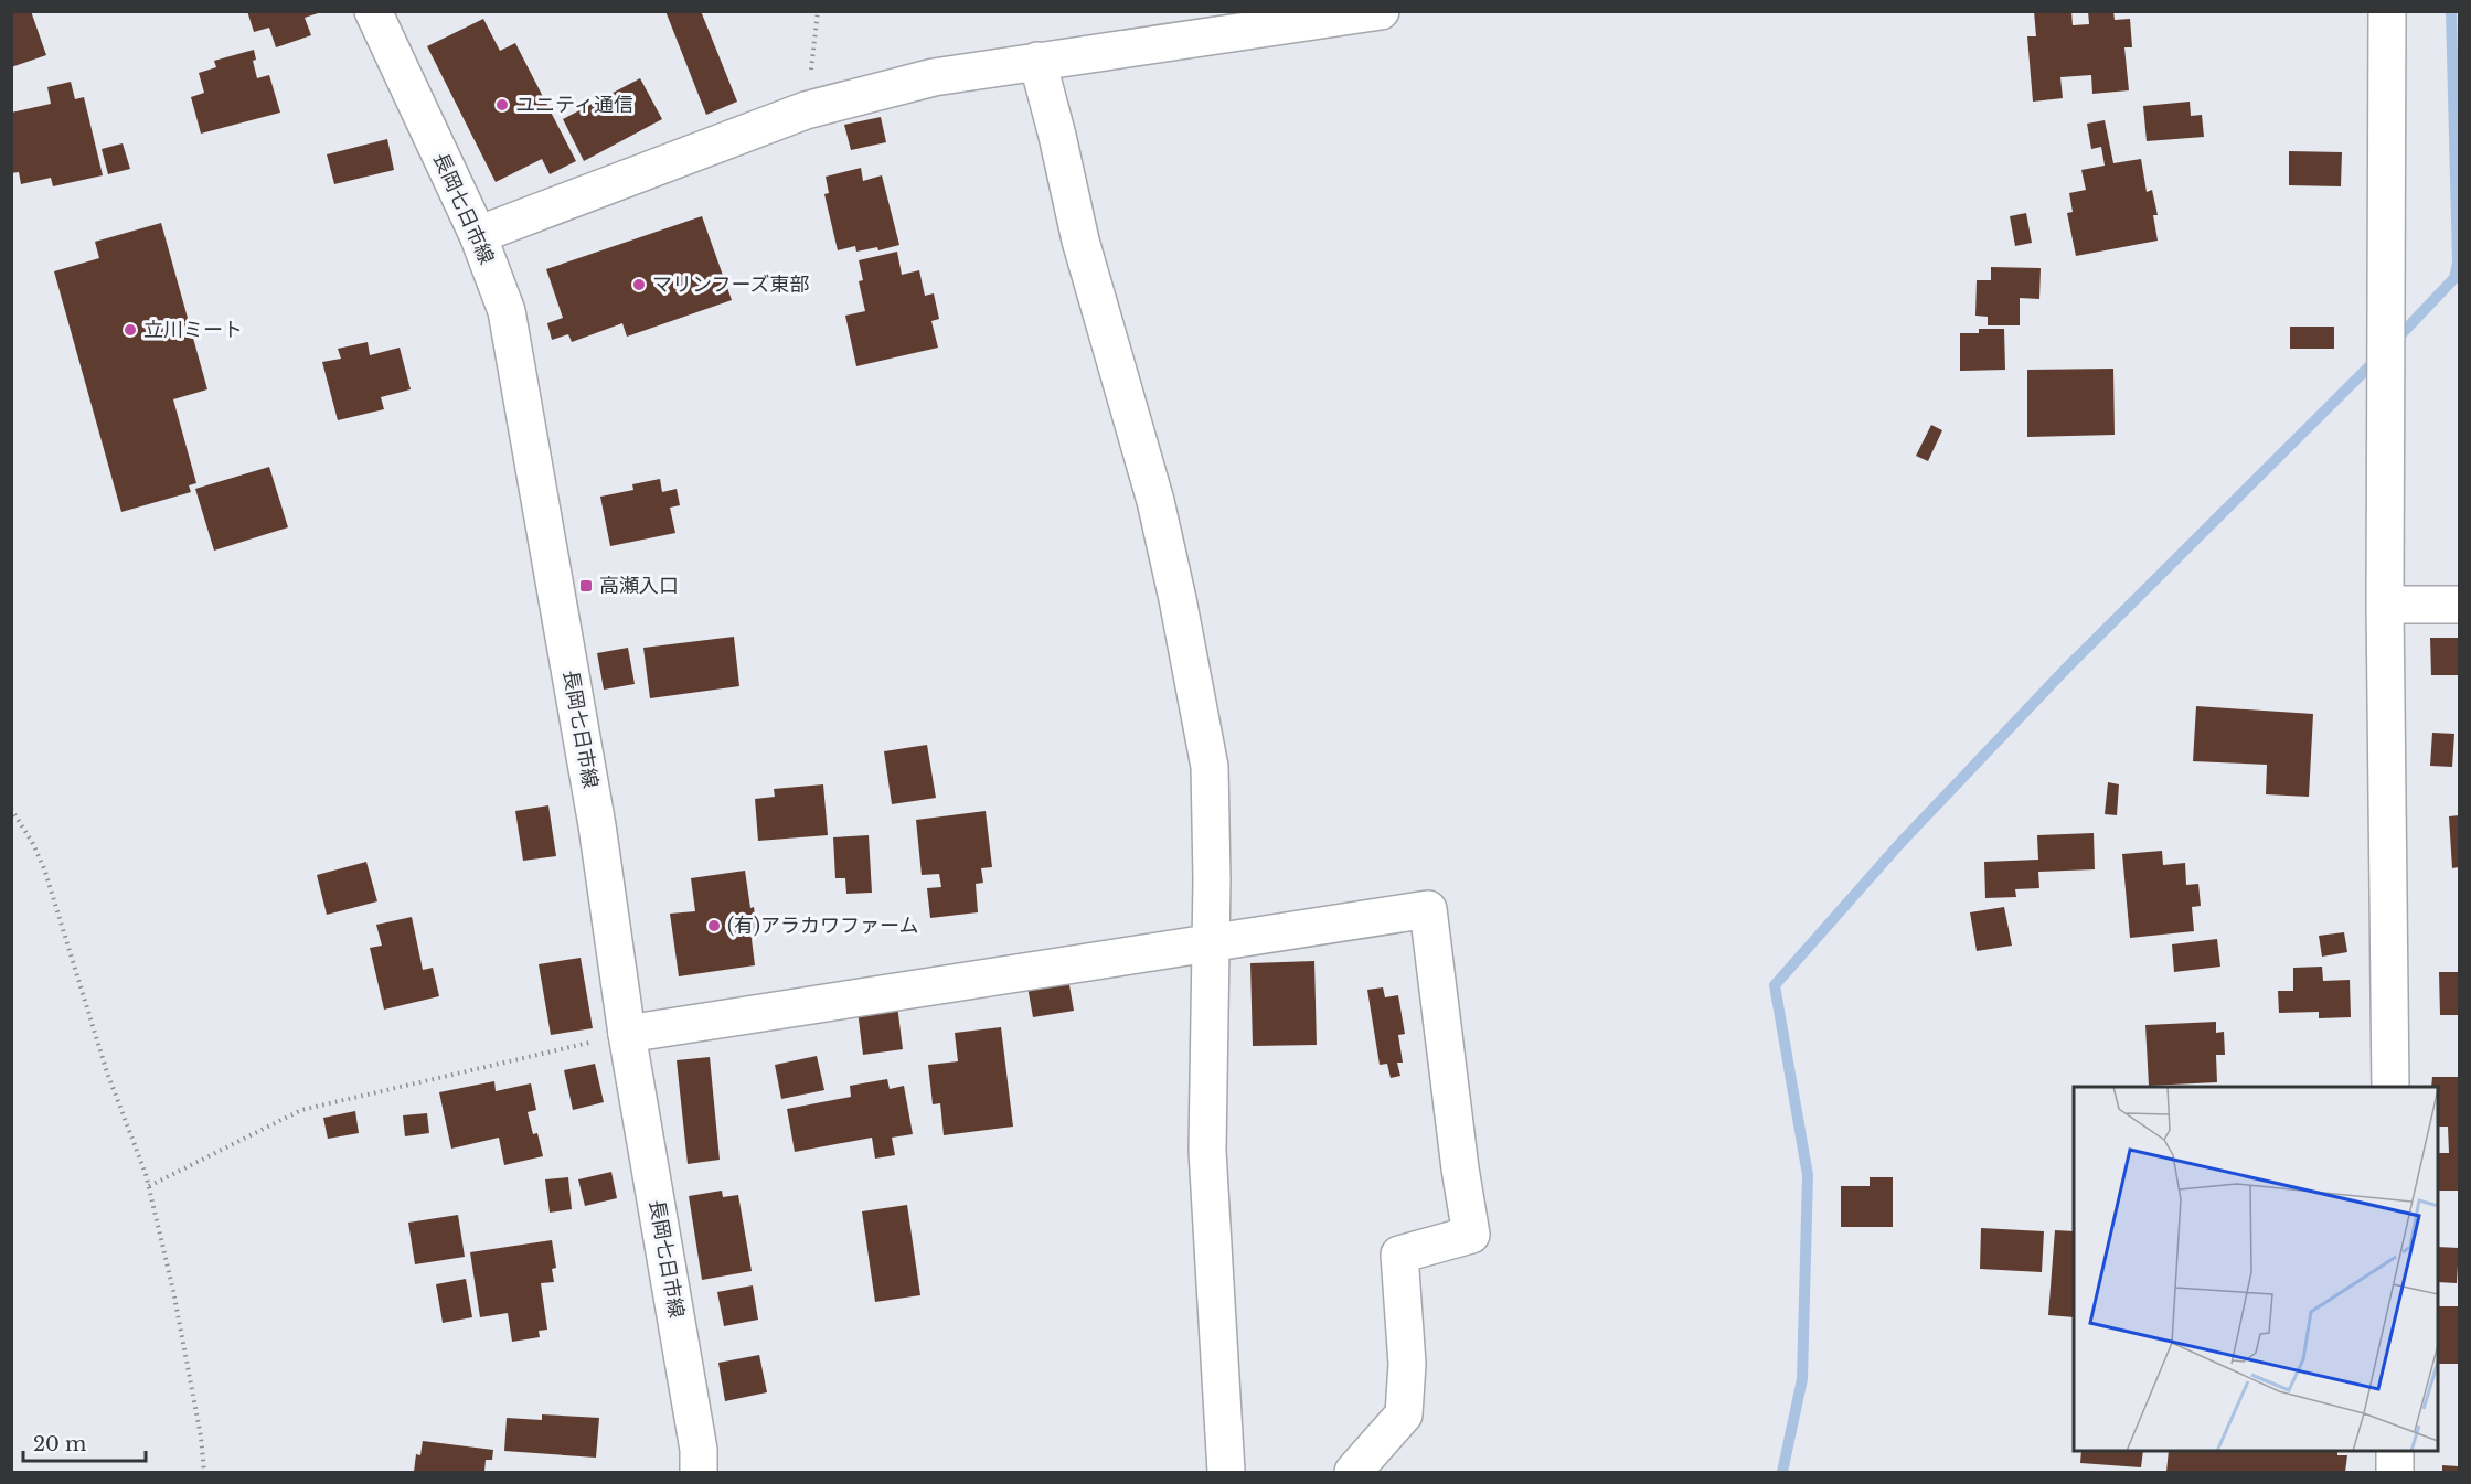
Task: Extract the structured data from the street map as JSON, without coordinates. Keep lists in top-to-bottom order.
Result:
{
  "streets": {
    "street": ["長岡七日市線"]
  },
  "places": {
    "other": [
      "ユニティ通信",
      "マリンフーズ東部",
      "立川ミート",
      "(有)アラカワファーム"
    ],
    "transit": ["高瀬入口"]
  },
  "scale_bar": "20 m"
}
